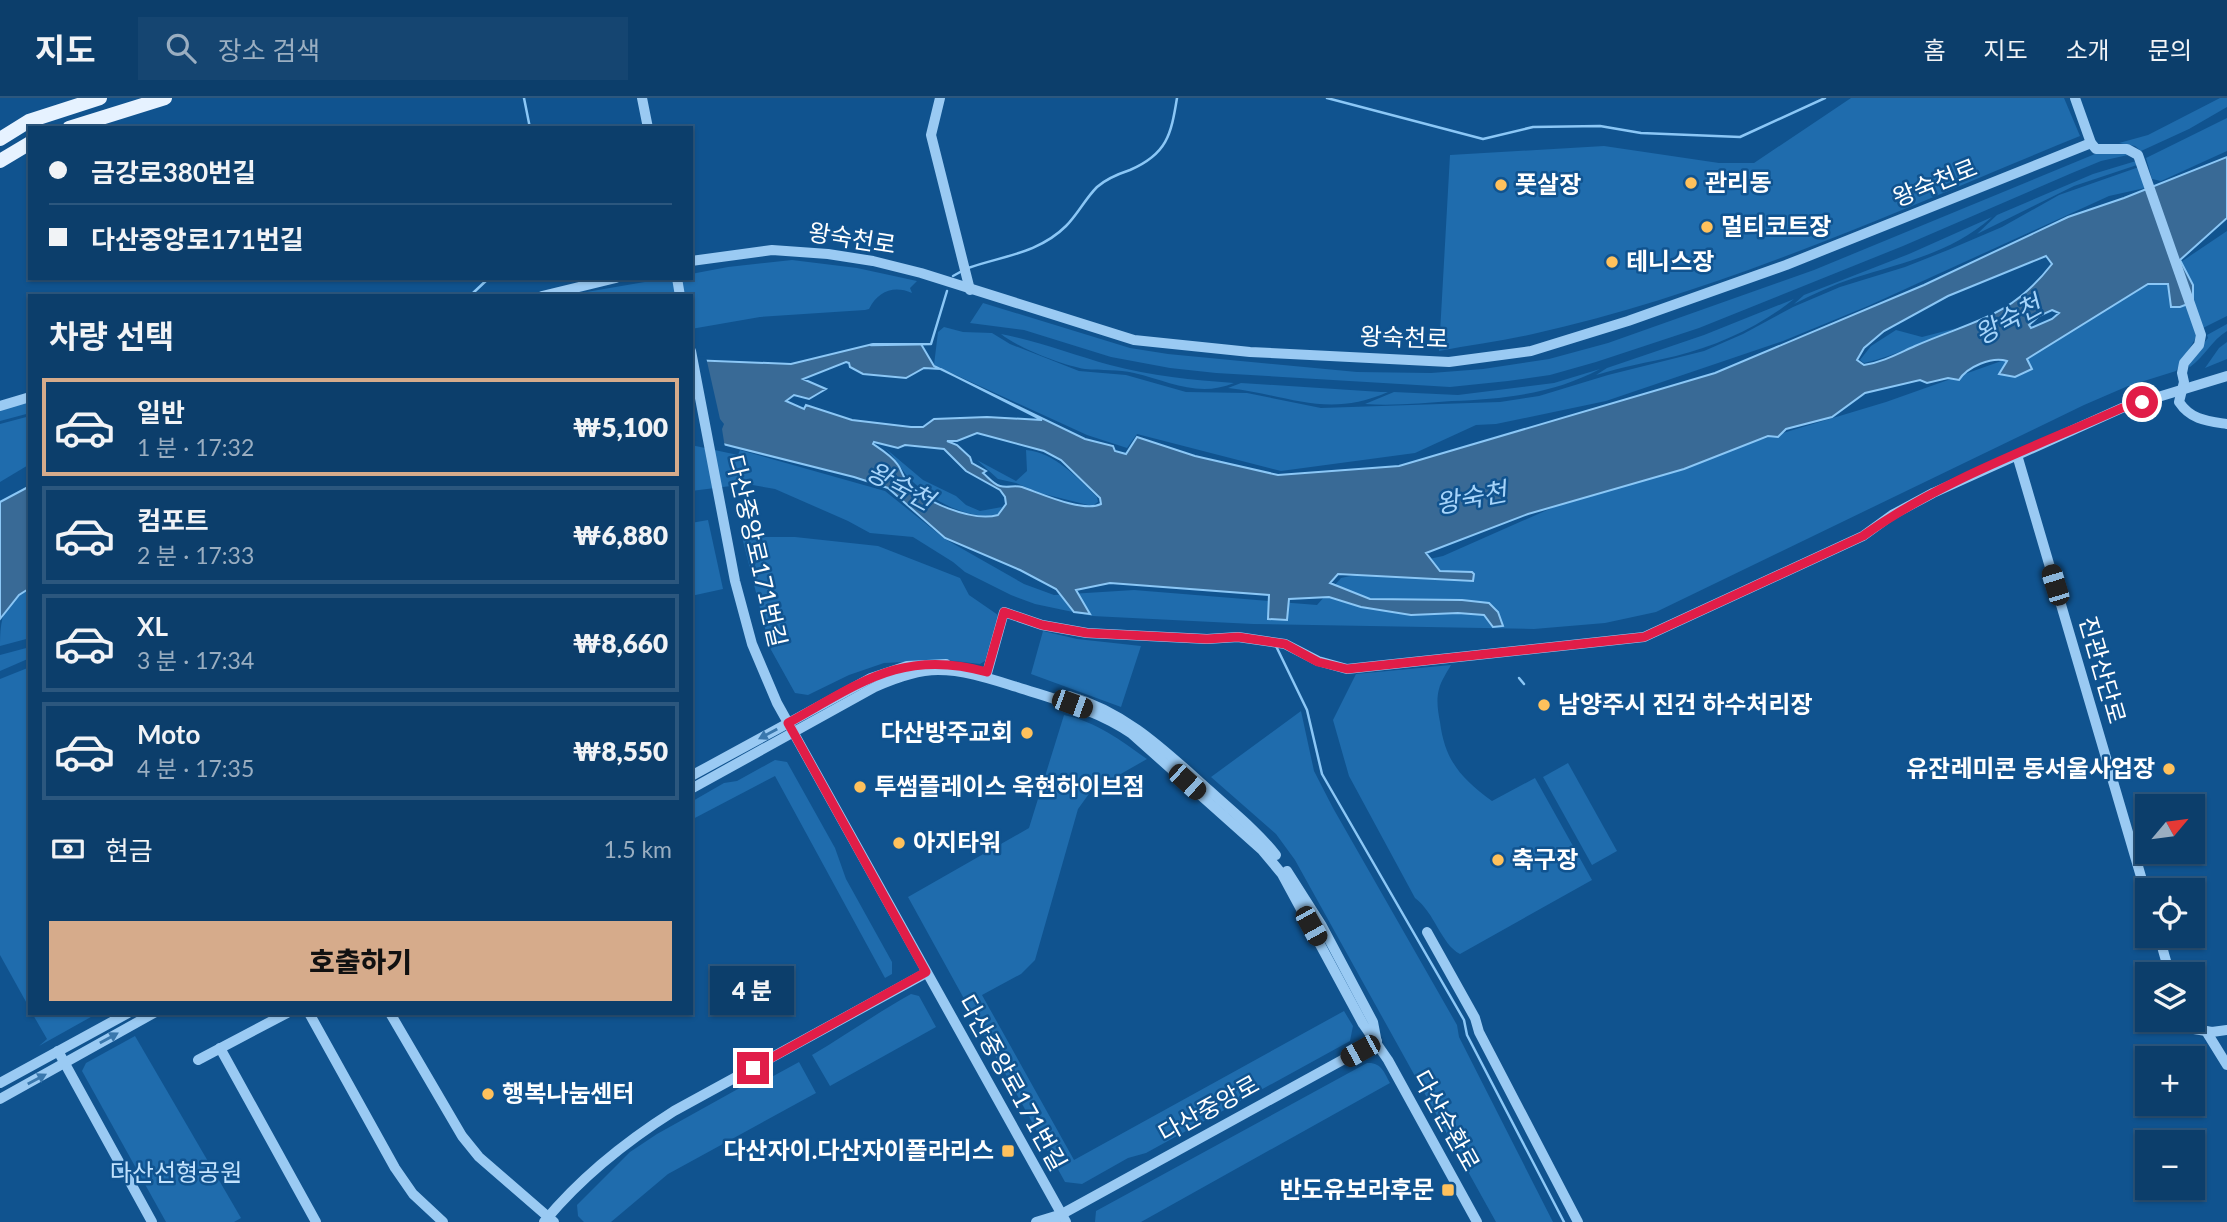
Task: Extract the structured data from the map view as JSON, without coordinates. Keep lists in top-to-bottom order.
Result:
{
  "streets": {
    "street": [
      "왕숙천로",
      "다산중앙로171번길",
      "진관산단로",
      "다산중앙로",
      "다산순환로"
    ]
  },
  "crossings": [
    ["다산중앙로171번길", "다산중앙로"],
    ["다산중앙로171번길", "다산순환로"],
    ["다산중앙로", "다산순환로"]
  ],
  "water": ["왕숙천"],
  "parks": ["다산선형공원"],
  "places": {
    "other": [
      "관리동",
      "풋살장",
      "멀티코트장",
      "테니스장",
      "남양주시 진건 하수처리장",
      "다산방주교회",
      "유잔레미콘 동서울사업장",
      "투썸플레이스 욱현하이브점",
      "아지타워",
      "축구장",
      "행복나눔센터"
    ],
    "transit": ["다산자이.다산자이폴라리스", "반도유보라후문"]
  },
  "north": "top right",
  "page": {
    "header": "지도",
    "search": "장소 검색",
    "nav": [
      "홈",
      "지도",
      "소개",
      "문의"
    ],
    "banner": ["금강로380번길", "다산중앙로171번길"],
    "heading": "차량 선택",
    "list": [
      {
        "name": "일반",
        "note": "1 분 · 17:32",
        "value": "₩5,100"
      },
      {
        "name": "컴포트",
        "note": "2 분 · 17:33",
        "value": "₩6,880"
      },
      {
        "name": "XL",
        "note": "3 분 · 17:34",
        "value": "₩8,660"
      },
      {
        "name": "Moto",
        "note": "4 분 · 17:35",
        "value": "₩8,550"
      }
    ],
    "map_buttons": ["+", "−"],
    "pay": ["현금", "1.5 km"],
    "buttons": "호출하기",
    "bubble": "4 분"
  }
}
